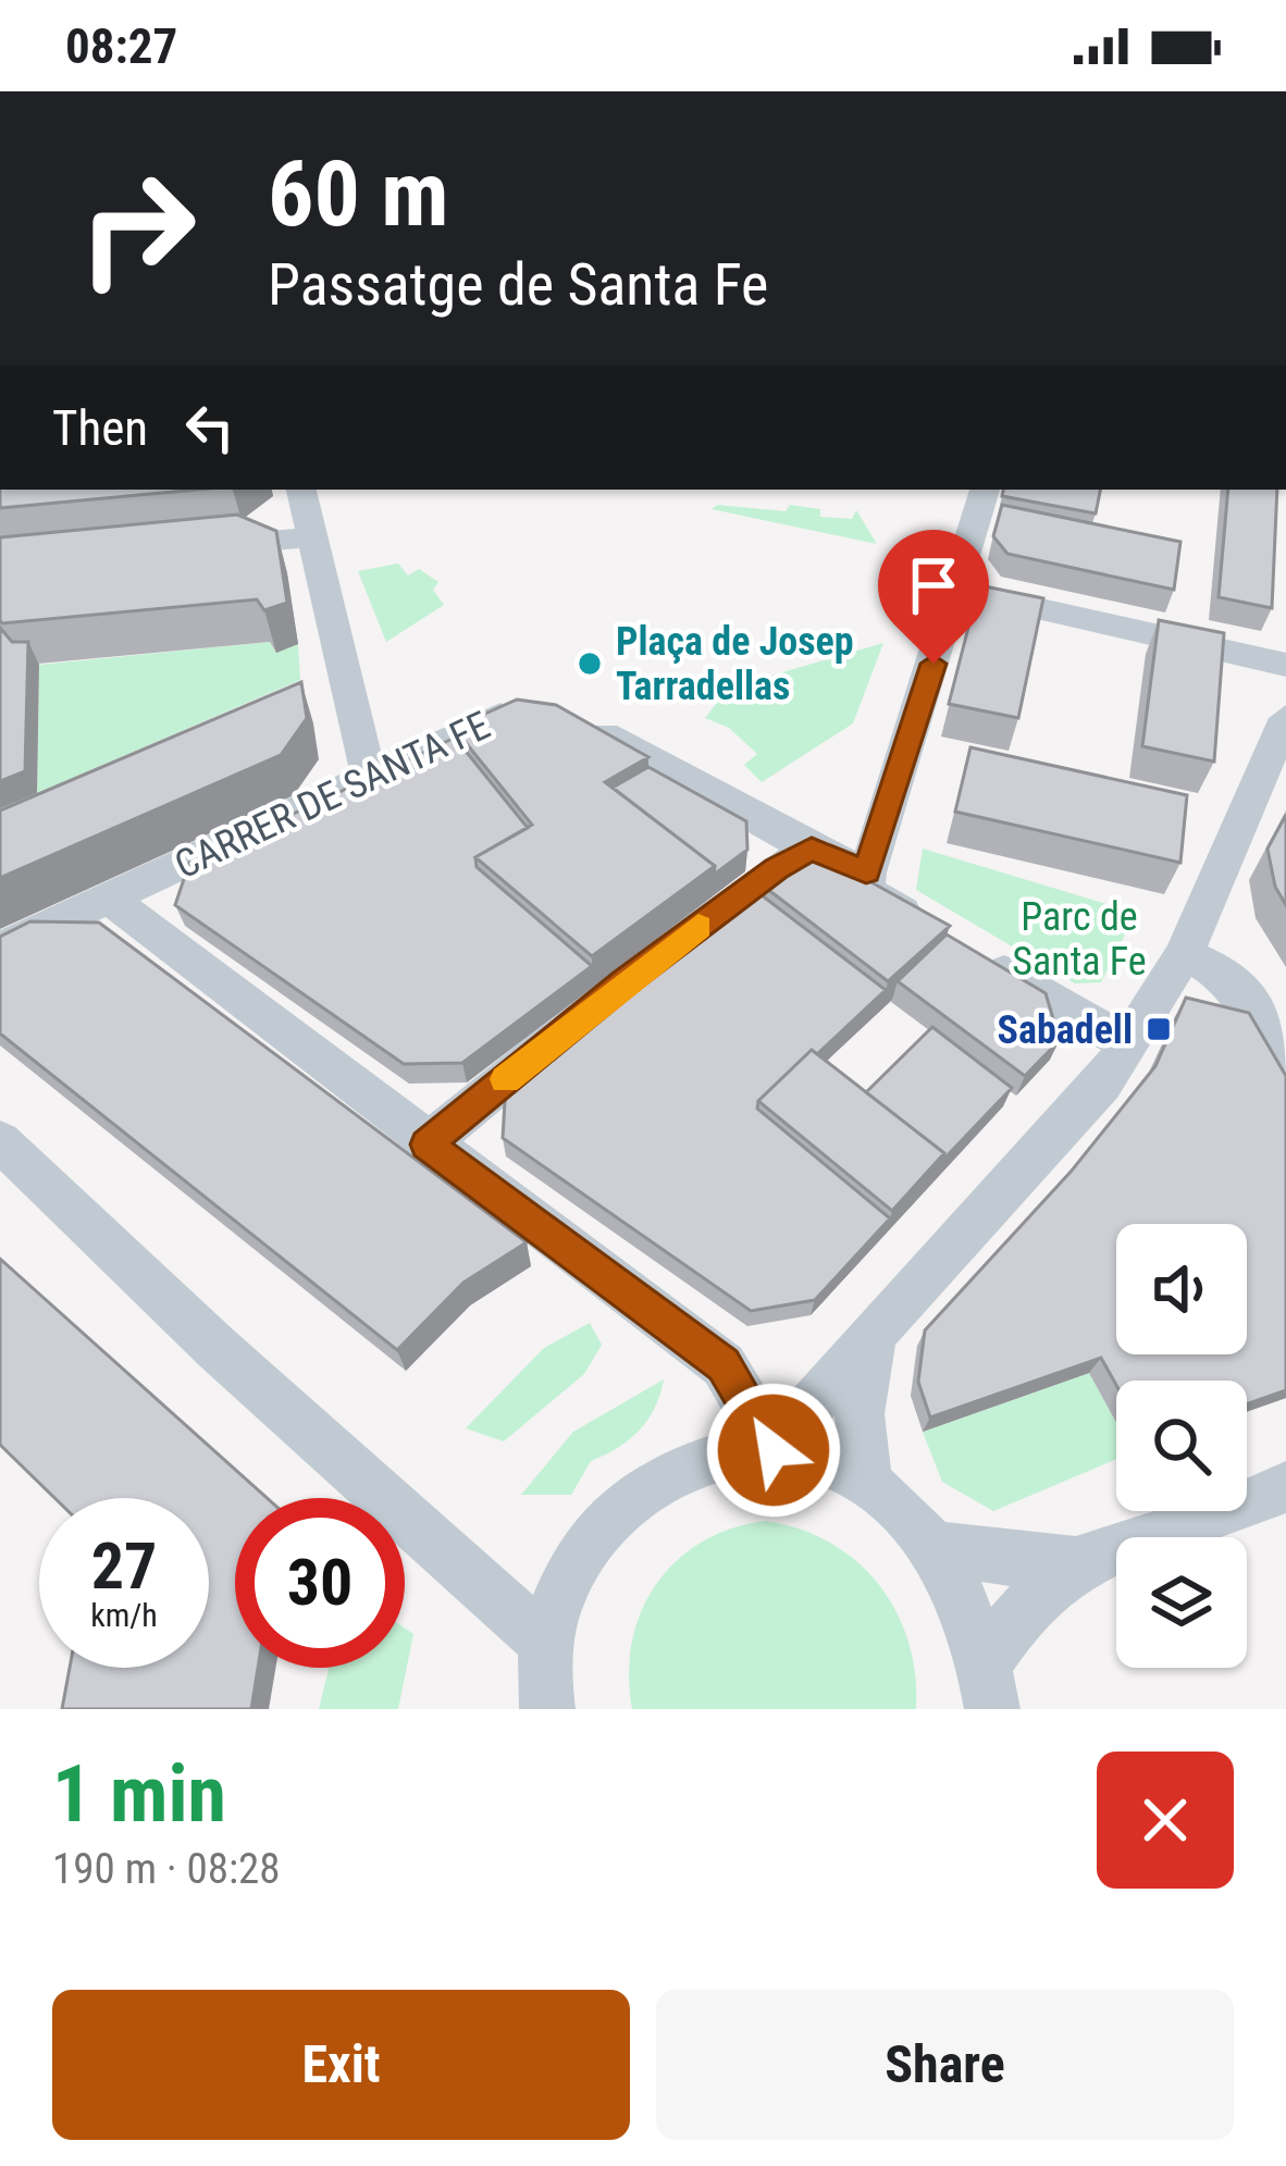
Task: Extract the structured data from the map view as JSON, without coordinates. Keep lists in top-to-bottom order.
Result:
{
  "streets": {
    "street": ["CARRER DE SANTA FE"]
  },
  "parks": ["Parc de Santa Fe"],
  "places": {
    "other": ["Plaça de Josep Tarradellas"],
    "transit": ["Sabadell"]
  },
  "page": {
    "status": "08:27",
    "turn": ["60 m", "Passatge de Santa Fe"],
    "then": "Then",
    "speed": "27 km/h",
    "limit": "30",
    "heading": ["1 min", "190 m · 08:28"],
    "buttons": ["Exit", "Share"]
  }
}
